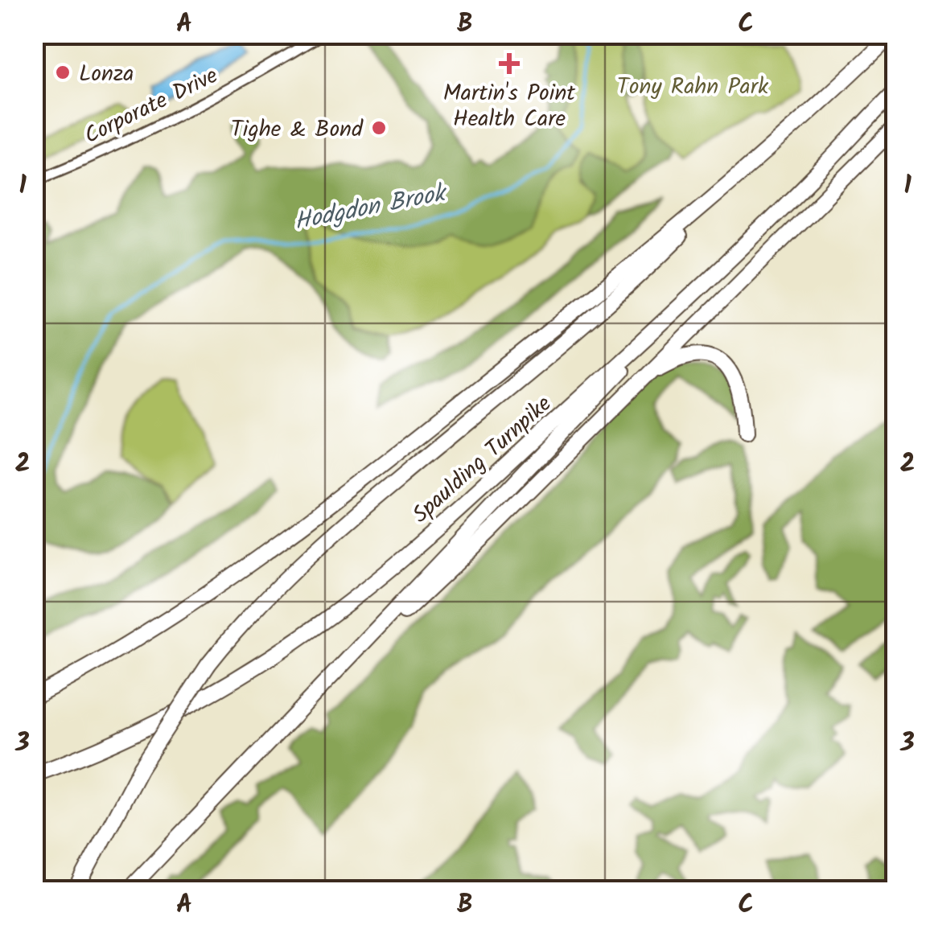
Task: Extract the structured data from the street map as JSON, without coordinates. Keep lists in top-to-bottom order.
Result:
{
  "streets": {
    "highway": ["Spaulding Turnpike"],
    "street": ["Corporate Drive"]
  },
  "water": ["Hodgdon Brook"],
  "parks": ["Tony Rahn Park"],
  "places": {
    "health": ["Martin's Point Health Care"],
    "other": ["Lonza", "Tighe & Bond"]
  },
  "grid": {
    "columns": ["A", "B", "C"],
    "rows": ["1", "2", "3"]
  }
}
